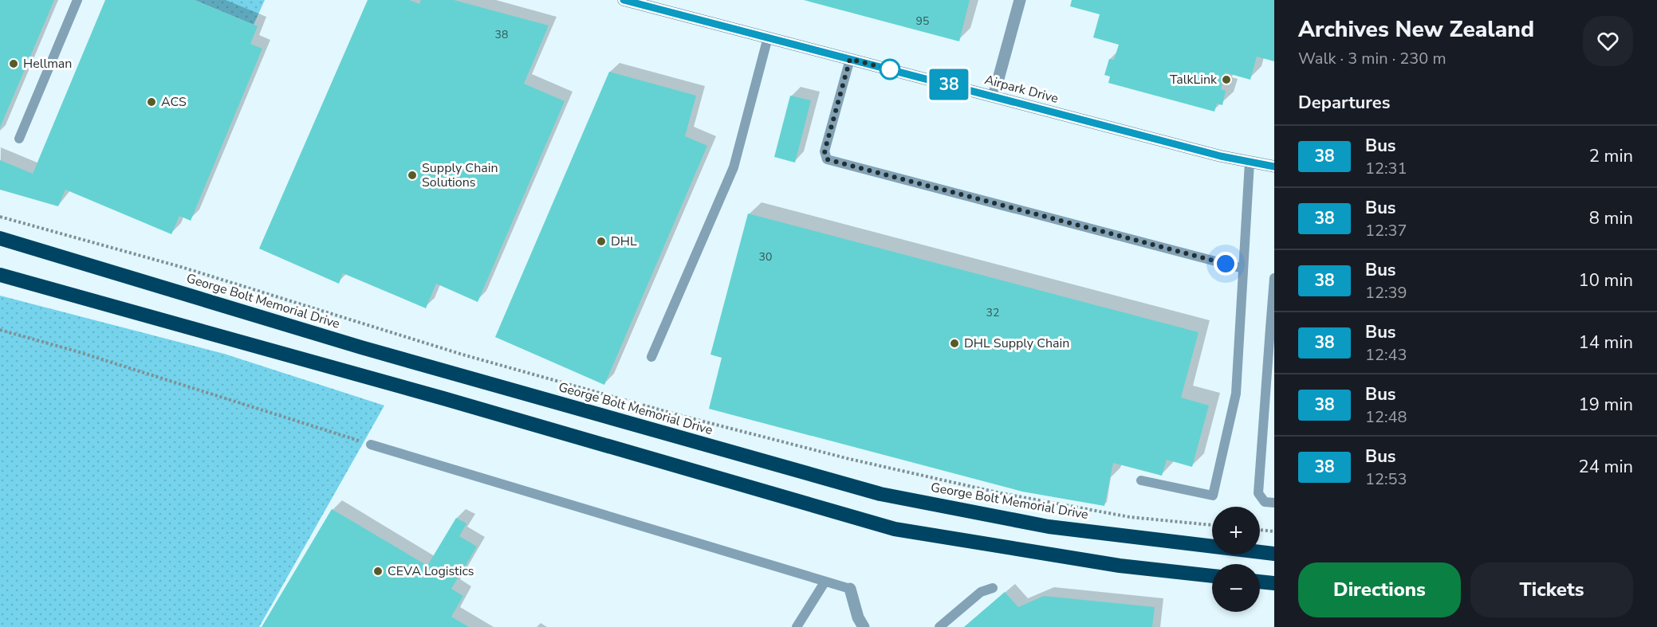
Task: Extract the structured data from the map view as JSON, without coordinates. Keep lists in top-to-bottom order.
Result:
{
  "streets": {
    "highway": ["George Bolt Memorial Drive"],
    "street": ["Airpark Drive"]
  },
  "places": [
    "Hellman",
    "TalkLink",
    "ACS",
    "Supply Chain Solutions",
    "DHL",
    "DHL Supply Chain",
    "CEVA Logistics"
  ],
  "lines": ["bus line 38"],
  "house_numbers": [
    "95",
    "38",
    "30",
    "32"
  ],
  "page": {
    "on_map": "38",
    "heading": [
      ["Archives New Zealand", "Walk · 3 min · 230 m"],
      "Departures"
    ],
    "list": [
      {
        "mark": "38",
        "name": "Bus",
        "note": "12:31",
        "value": "2 min"
      },
      {
        "mark": "38",
        "name": "Bus",
        "note": "12:37",
        "value": "8 min"
      },
      {
        "mark": "38",
        "name": "Bus",
        "note": "12:39",
        "value": "10 min"
      },
      {
        "mark": "38",
        "name": "Bus",
        "note": "12:43",
        "value": "14 min"
      },
      {
        "mark": "38",
        "name": "Bus",
        "note": "12:48",
        "value": "19 min"
      },
      {
        "mark": "38",
        "name": "Bus",
        "note": "12:53",
        "value": "24 min"
      }
    ],
    "map_buttons": ["+", "−"],
    "buttons": ["Directions", "Tickets"]
  }
}
